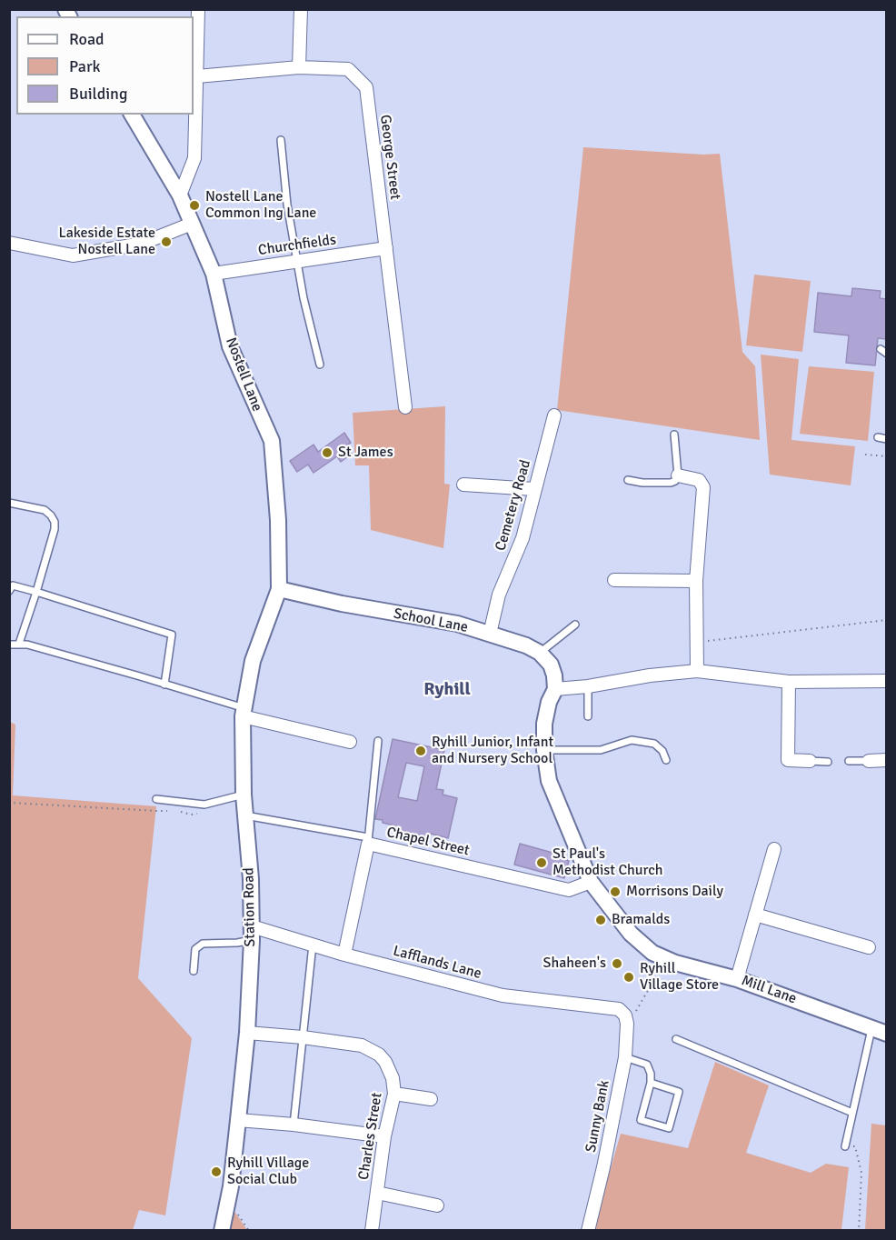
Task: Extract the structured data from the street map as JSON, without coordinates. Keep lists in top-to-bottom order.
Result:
{
  "streets": {
    "street": [
      "George Street",
      "Churchfields",
      "Nostell Lane",
      "Cemetery Road",
      "School Lane",
      "Chapel Street",
      "Station Road",
      "Lafflands Lane",
      "Mill Lane",
      "Sunny Bank",
      "Charles Street"
    ]
  },
  "crossings": [
    ["George Street", "Churchfields"],
    ["Churchfields", "Nostell Lane"],
    ["Nostell Lane", "School Lane"],
    ["Nostell Lane", "Station Road"],
    ["Cemetery Road", "School Lane"],
    ["School Lane", "Station Road"],
    ["Chapel Street", "Lafflands Lane"],
    ["Chapel Street", "Mill Lane"],
    ["Station Road", "Lafflands Lane"],
    ["Station Road", "Charles Street"],
    ["Lafflands Lane", "Sunny Bank"]
  ],
  "districts": ["Ryhill"],
  "places": [
    "Nostell Lane Common Ing Lane",
    "Lakeside Estate Nostell Lane",
    "St James",
    "Ryhill Junior, Infant and Nursery School",
    "St Paul's Methodist Church",
    "Morrisons Daily",
    "Bramalds",
    "Shaheen's",
    "Ryhill Village Store",
    "Ryhill Village Social Club"
  ],
  "legend": ["Road", "Park", "Building"]
}
